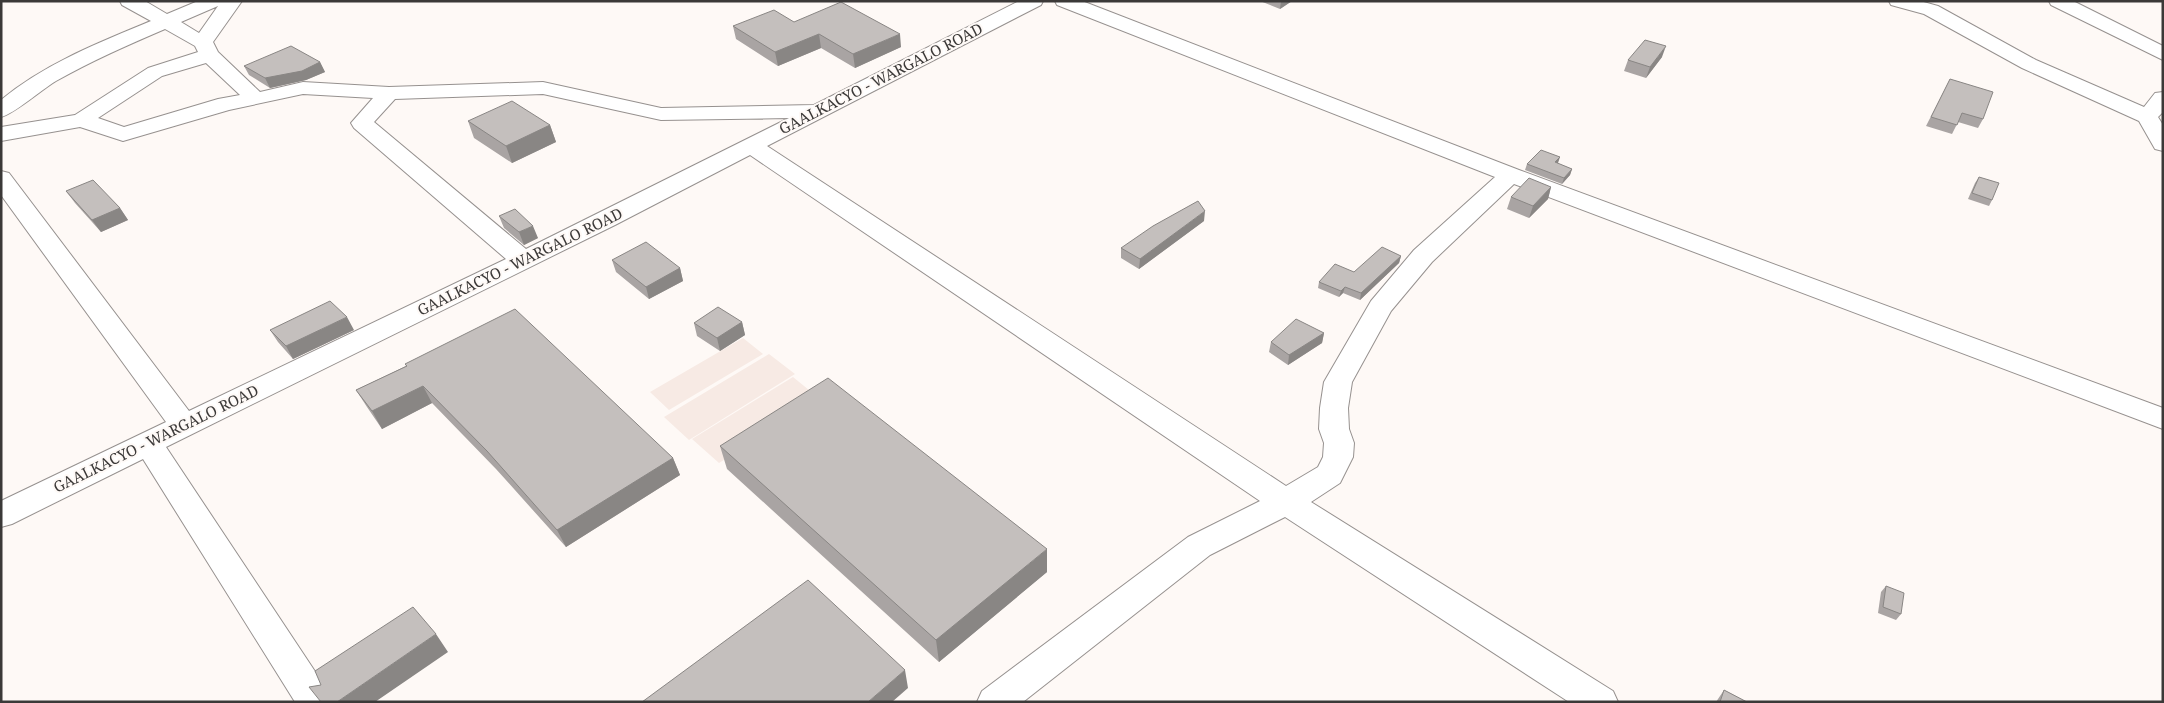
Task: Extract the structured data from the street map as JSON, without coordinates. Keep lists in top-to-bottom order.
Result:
{
  "streets": {
    "street": ["GAALKACYO - WARGALO ROAD"]
  }
}
